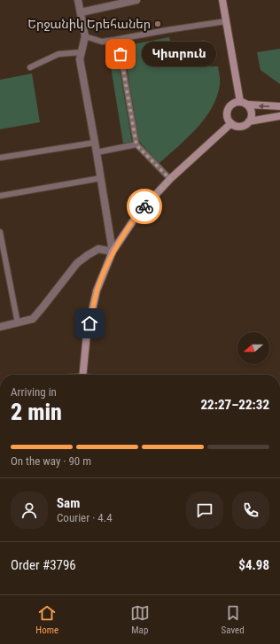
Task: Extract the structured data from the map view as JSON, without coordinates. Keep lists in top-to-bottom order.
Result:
{
  "places": ["Երջանիկ Երեհաներ", "Կիտրուն"],
  "north": "left",
  "page": {
    "bubble": "Կիտրուն",
    "heading": ["2 min", "Arriving in", "22:27–22:32"],
    "panel": [
      "Sam",
      "Courier · 4.4",
      "Order #3796",
      "$4.98"
    ],
    "bar": "On the way · 90 m",
    "tabs": ["Home", "Map", "Saved"]
  }
}
